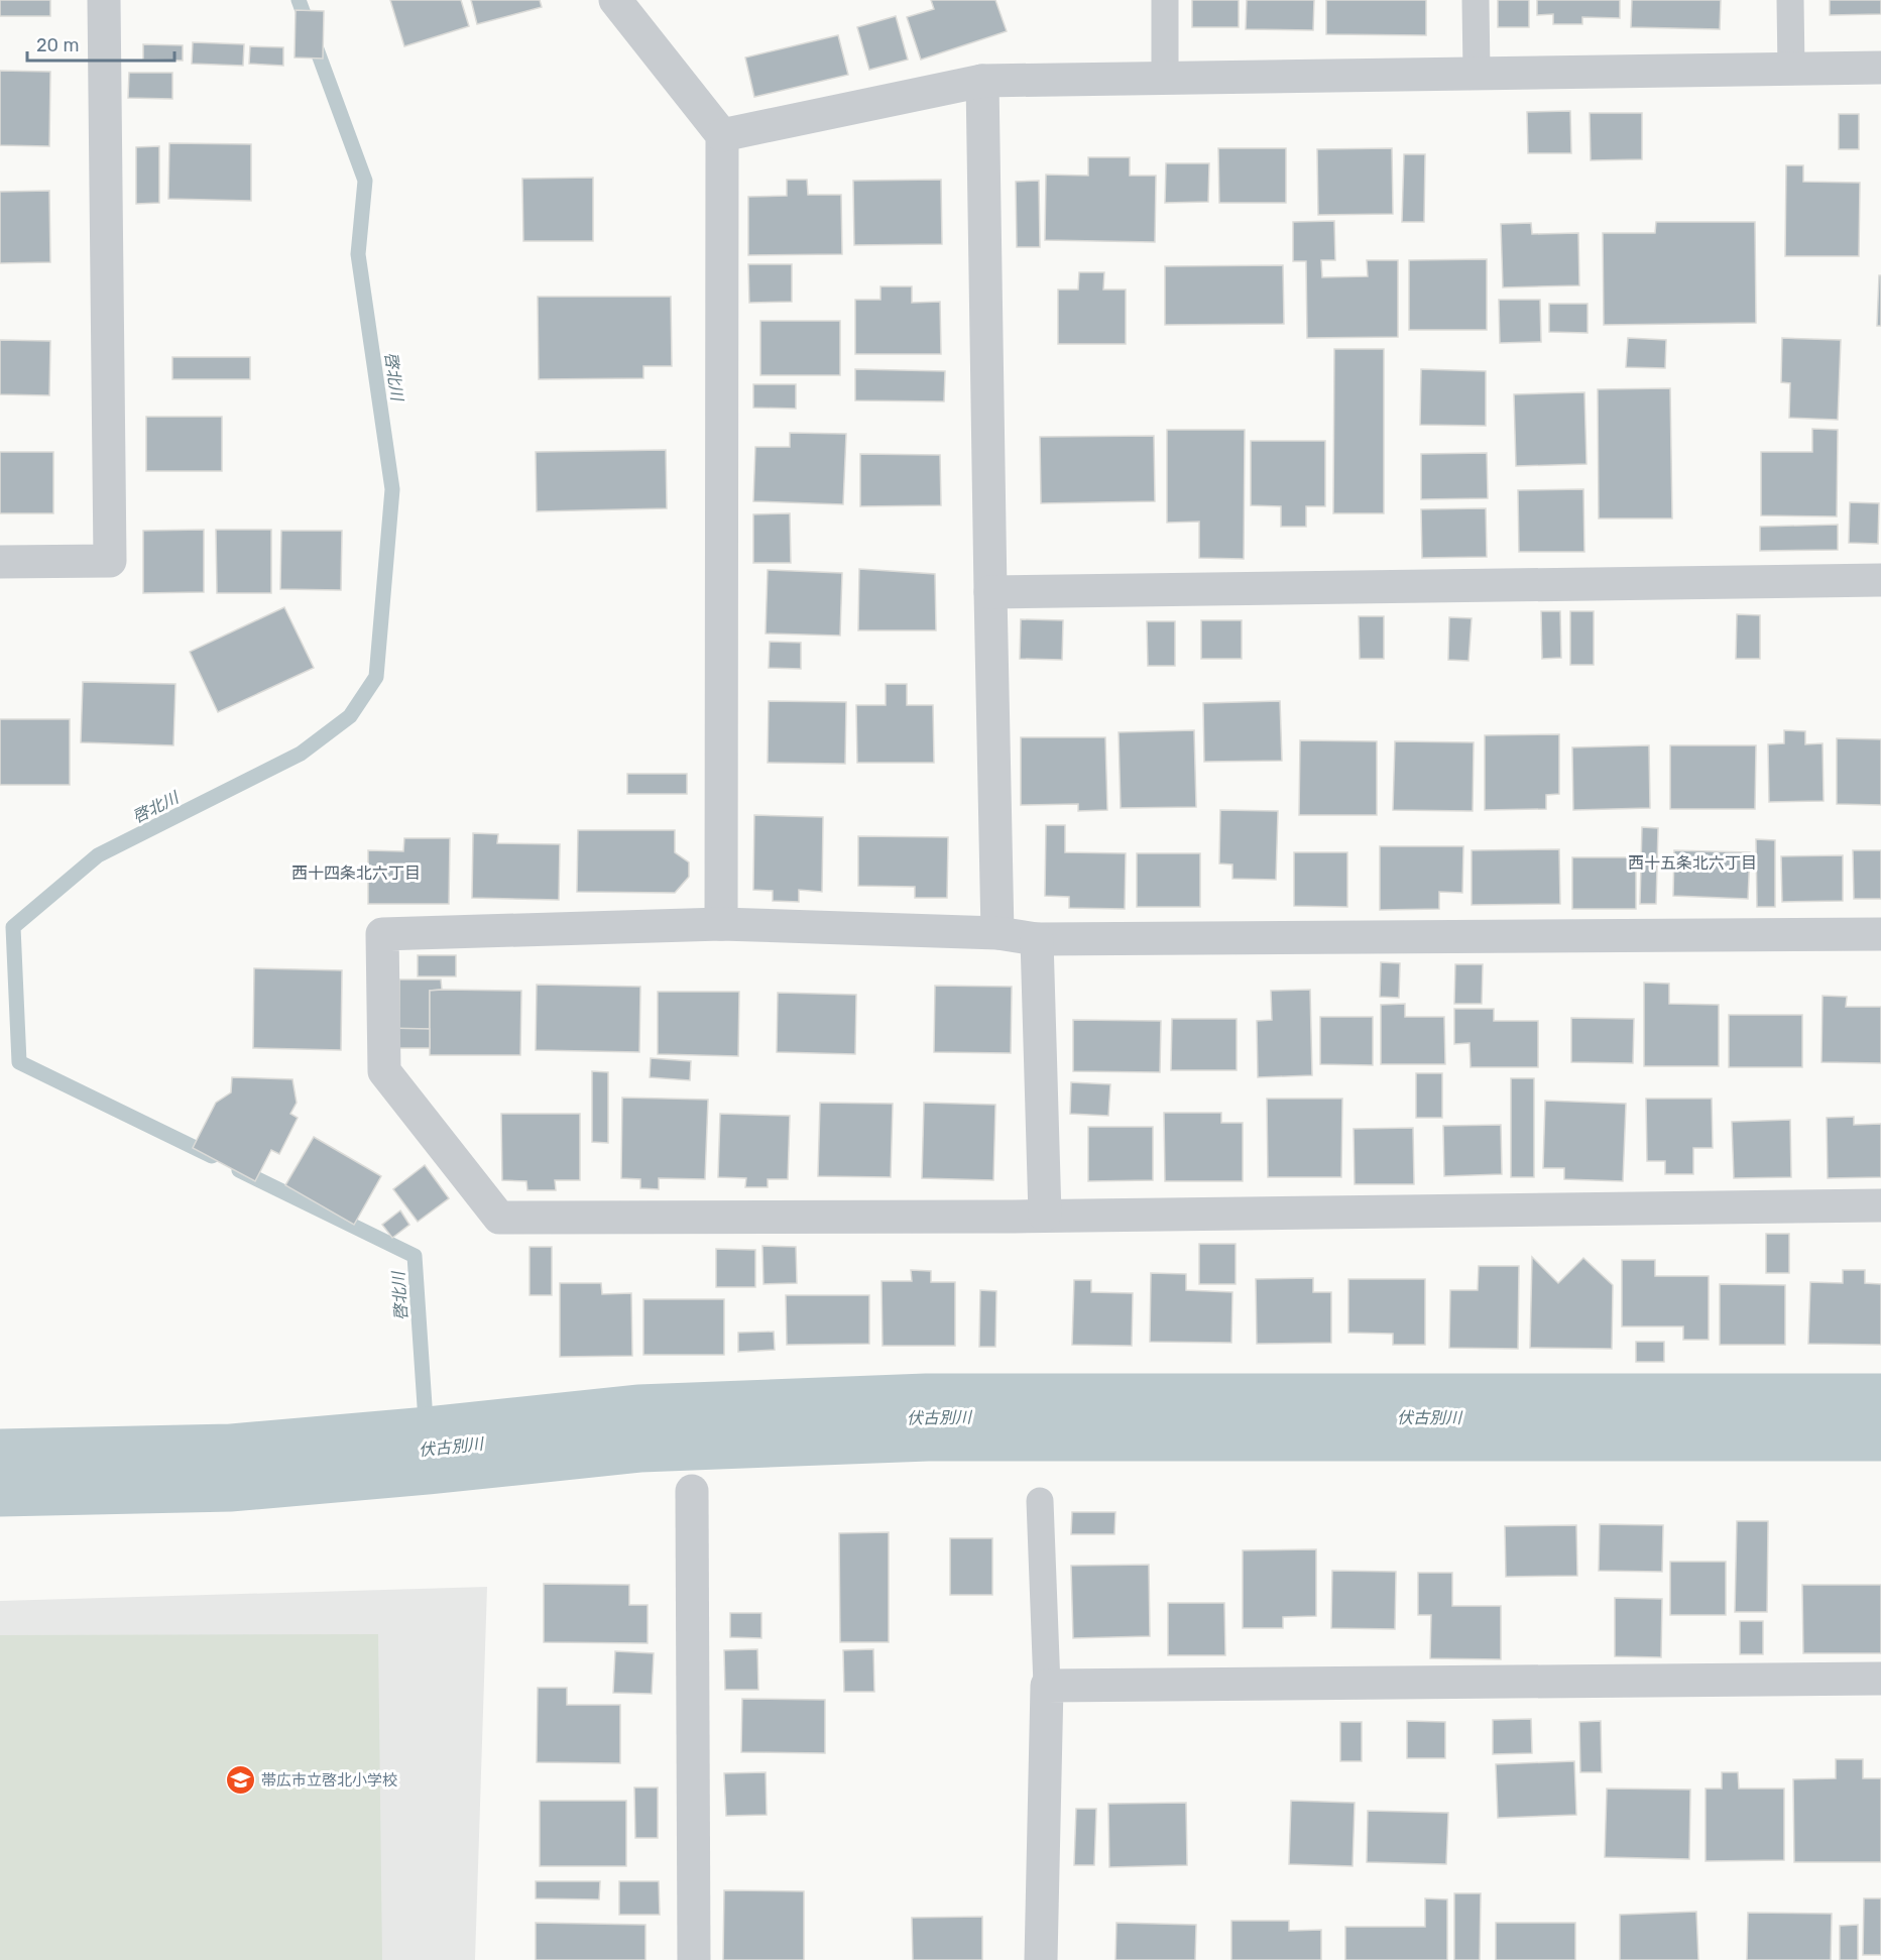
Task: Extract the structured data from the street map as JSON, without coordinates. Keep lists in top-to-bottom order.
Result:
{
  "districts": ["西十五条北六丁目", "西十四条北六丁目"],
  "water": ["啓北川", "伏古別川"],
  "places": {
    "school or university": ["帯広市立啓北小学校"]
  },
  "scale_bar": "20 m"
}
